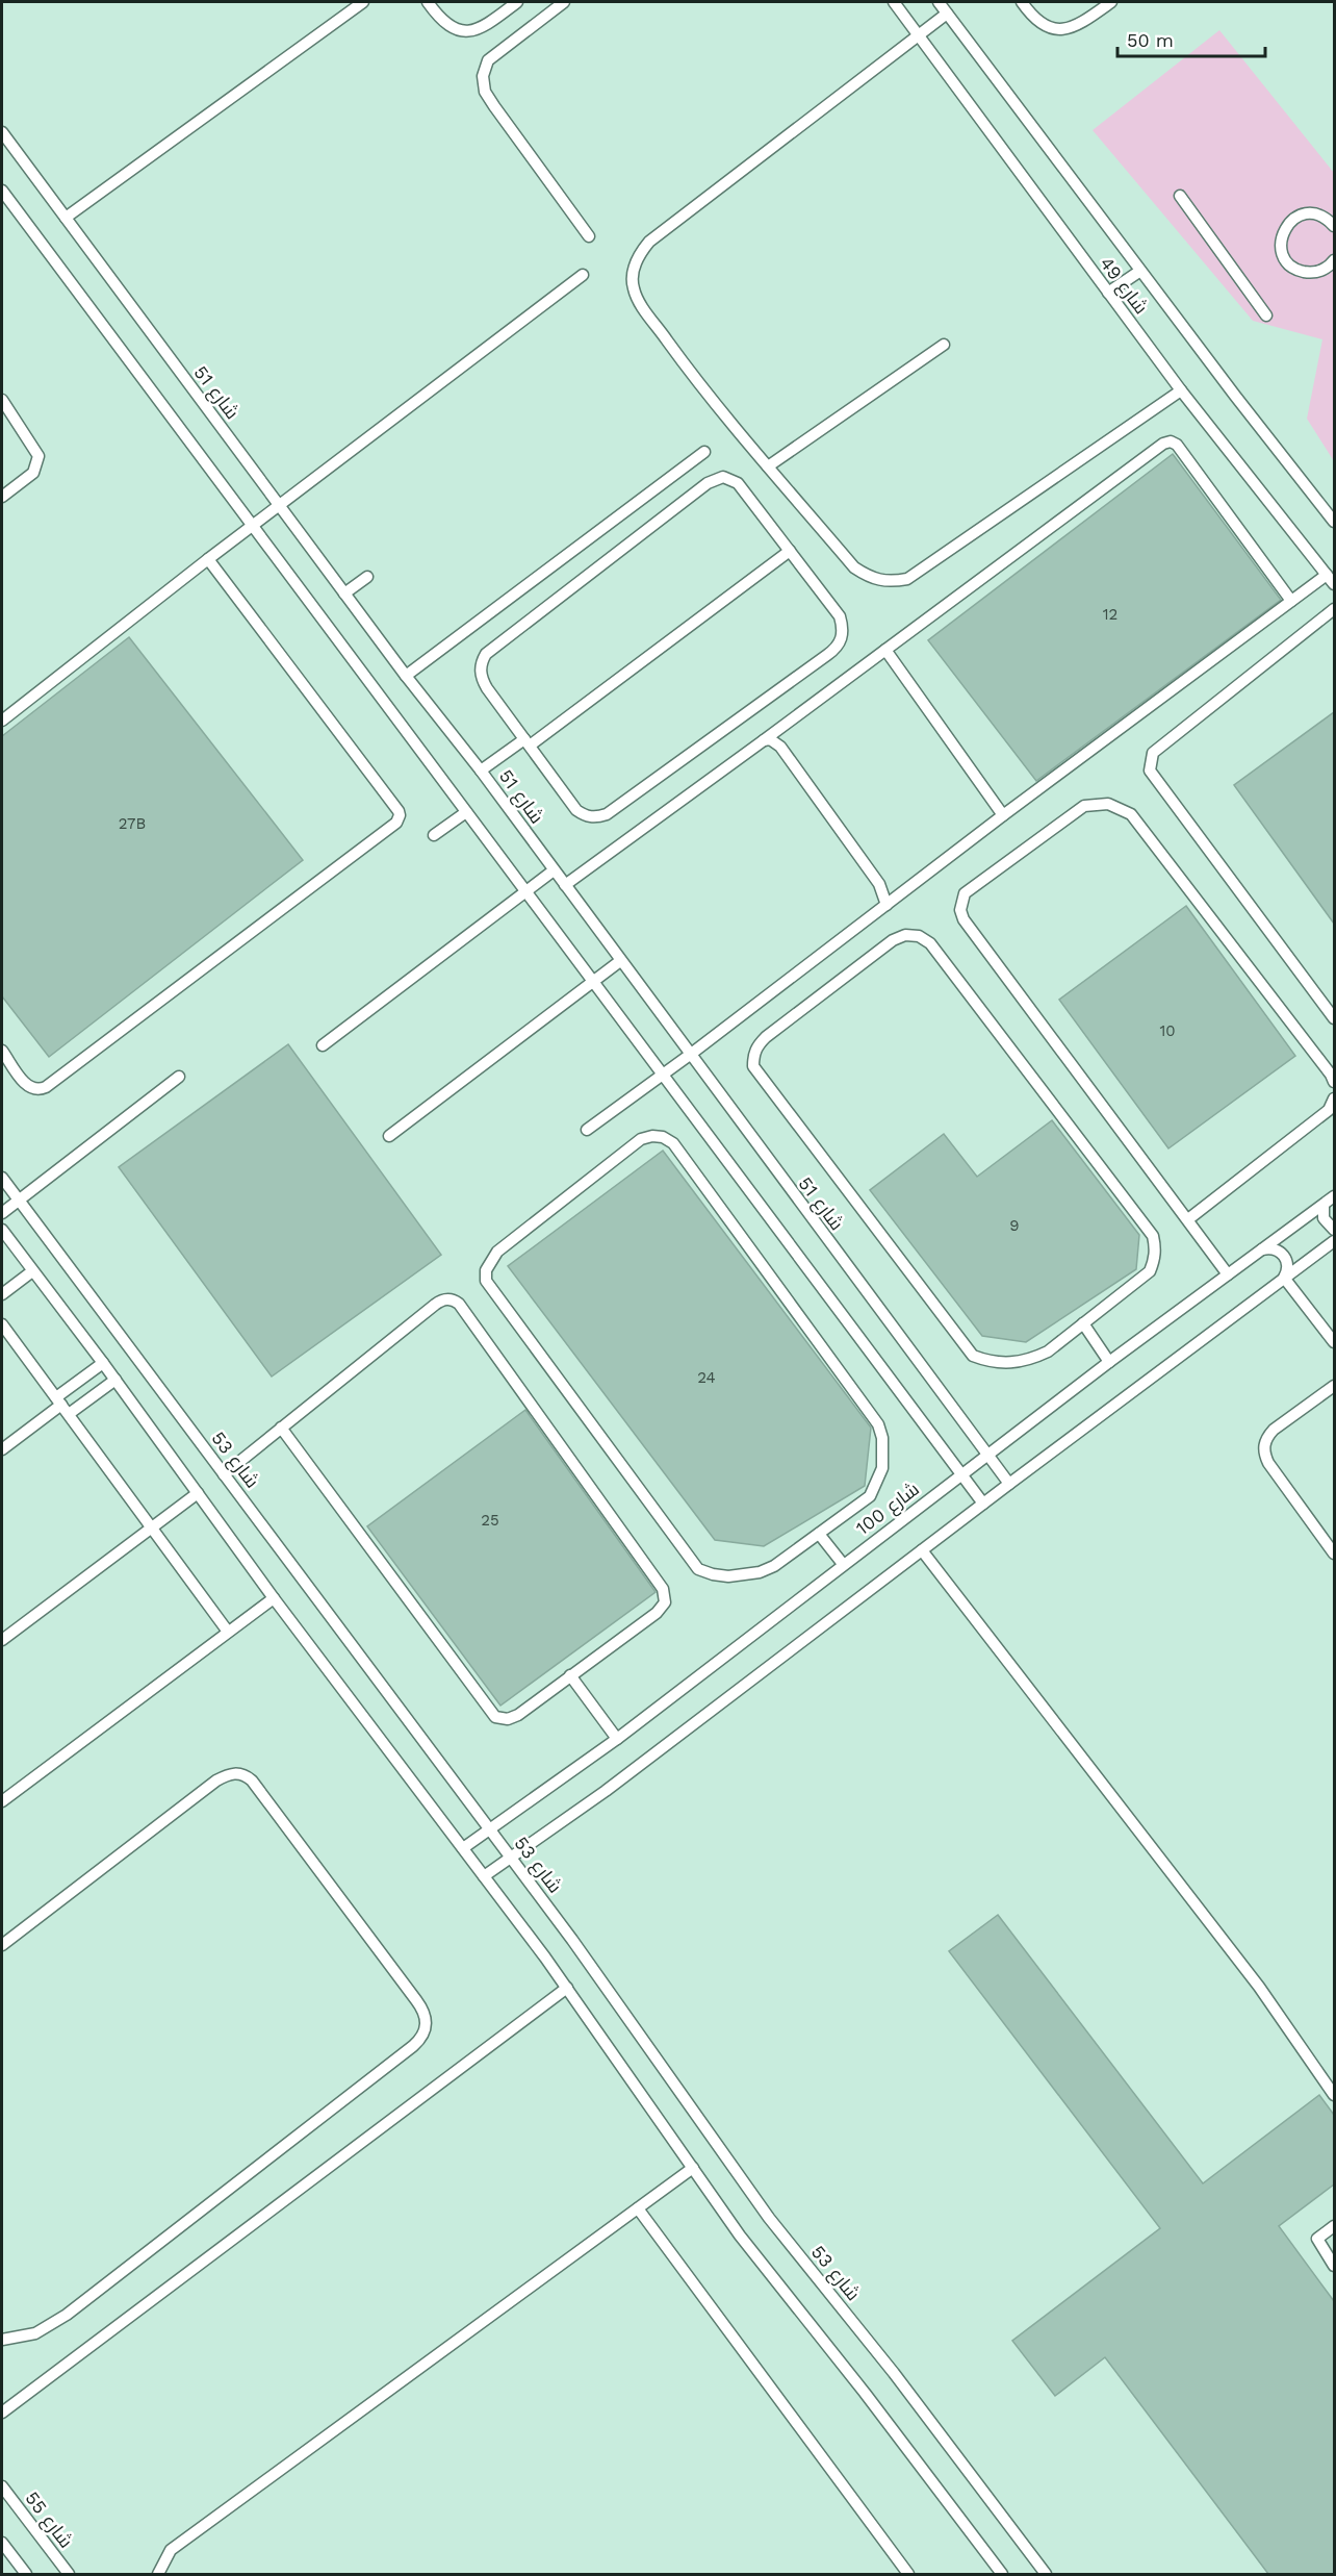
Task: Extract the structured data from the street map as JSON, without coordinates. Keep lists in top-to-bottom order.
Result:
{
  "streets": {
    "lane": [
      "شارع 49",
      "شارع 51",
      "شارع 53",
      "شارع 100",
      "شارع 55"
    ]
  },
  "crossings": [
    ["شارع 51", "شارع 100"],
    ["شارع 53", "شارع 100"]
  ],
  "house_numbers": [
    "12",
    "27B",
    "10",
    "9",
    "24",
    "25"
  ],
  "scale_bar": "50 m"
}
